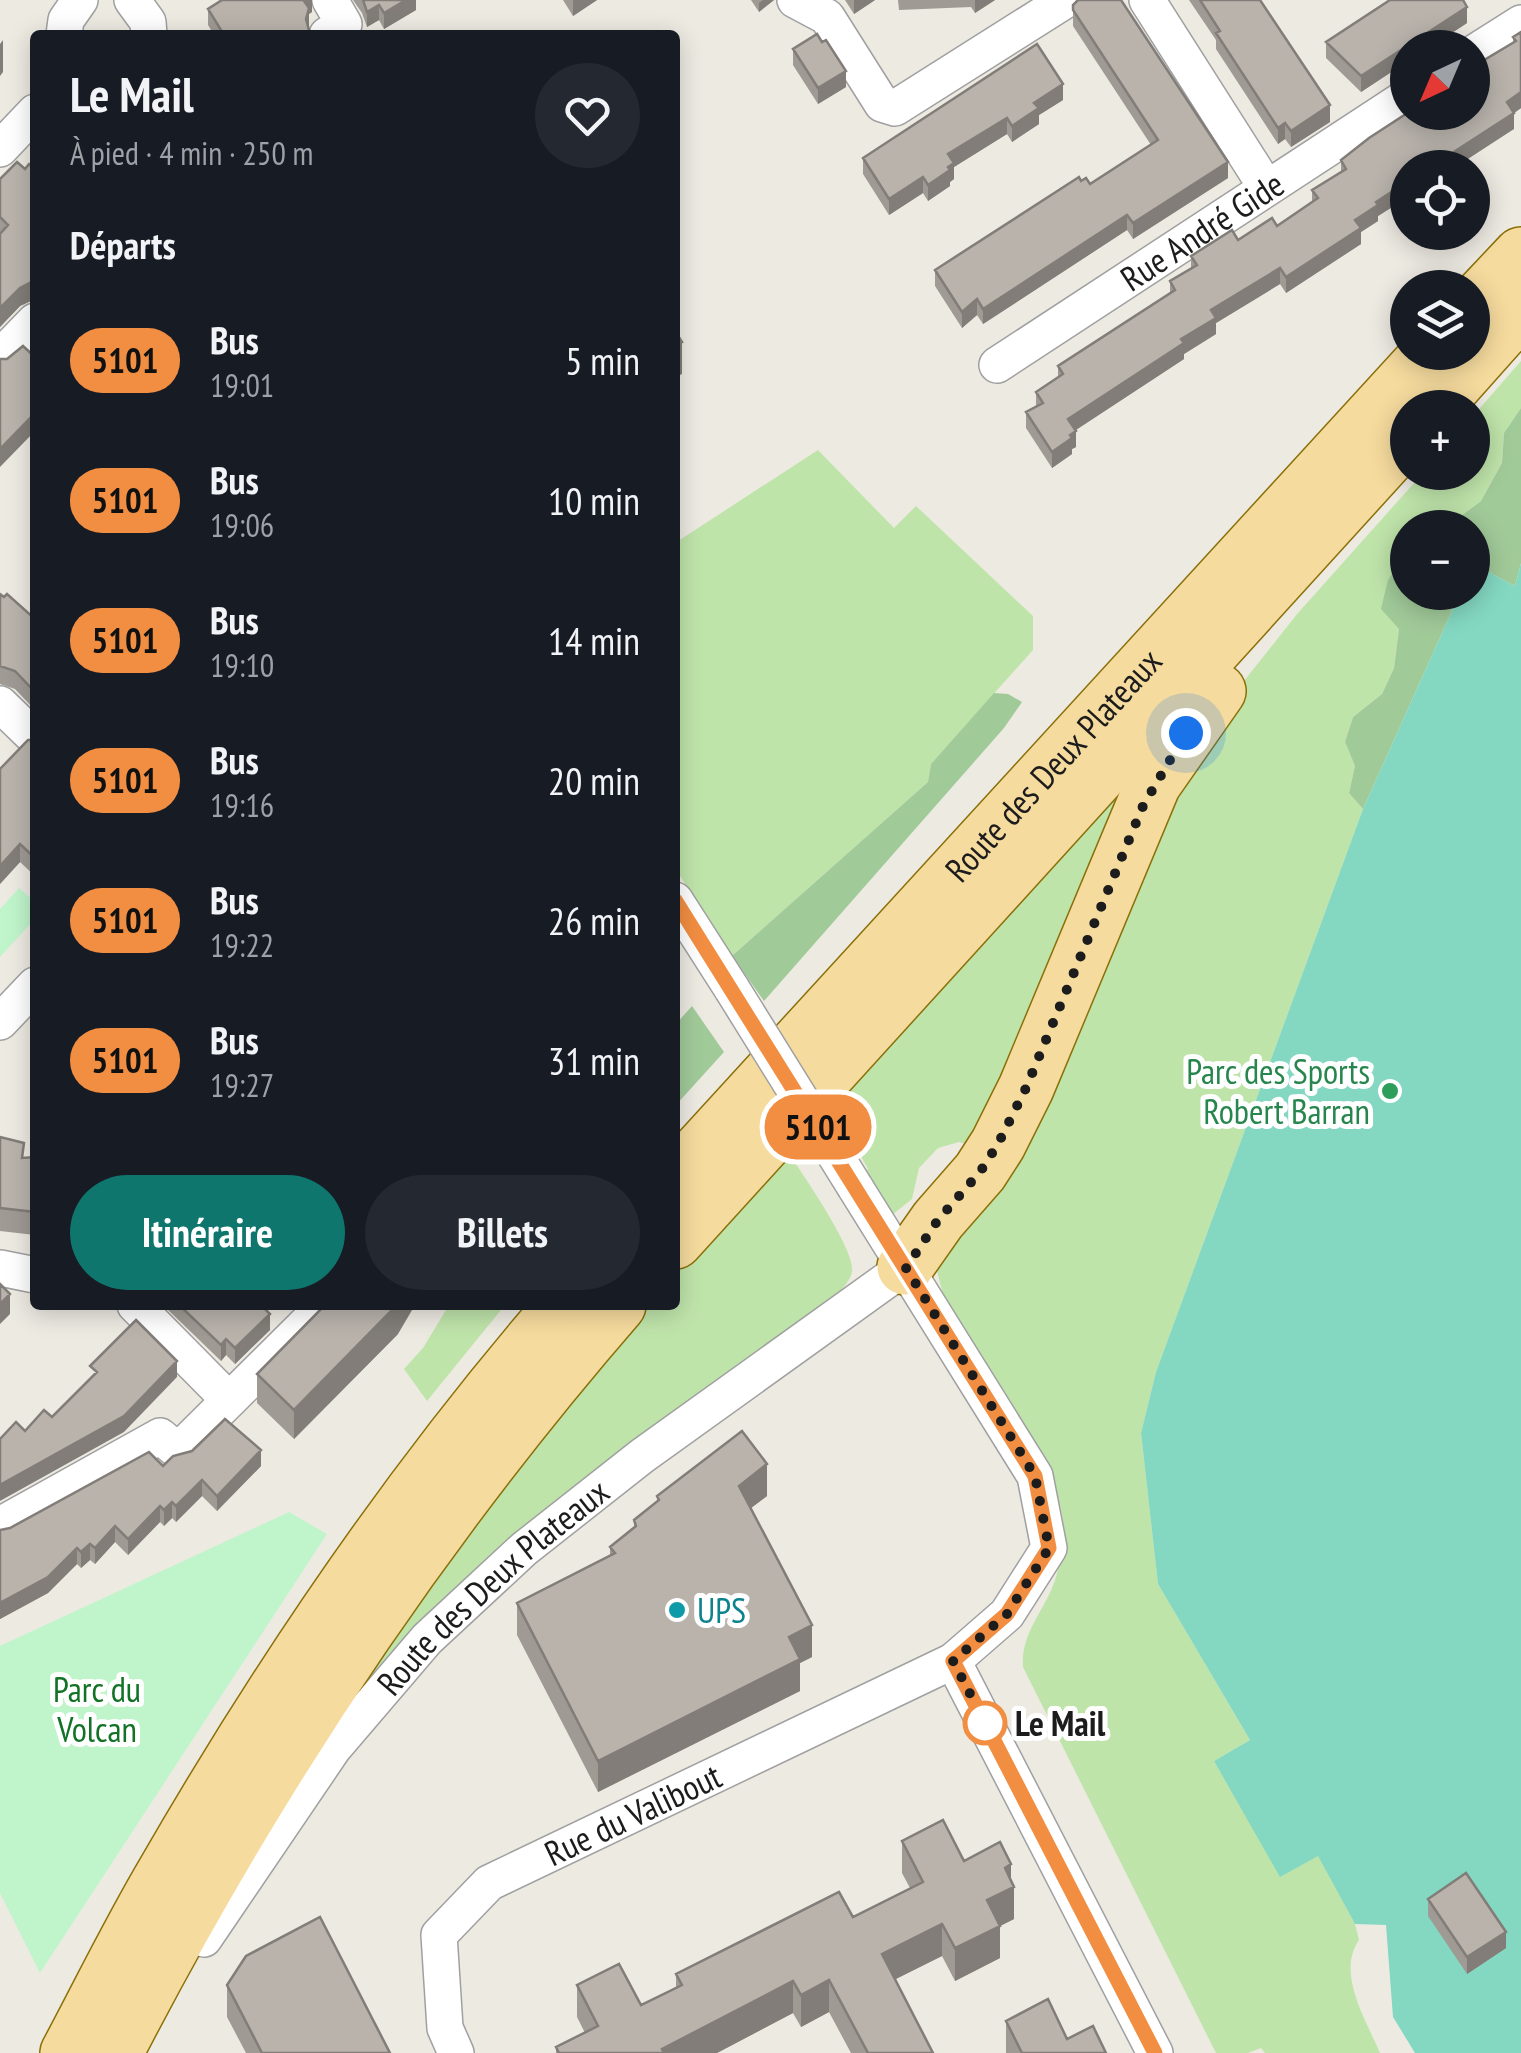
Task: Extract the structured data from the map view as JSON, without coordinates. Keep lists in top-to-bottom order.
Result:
{
  "streets": {
    "main road": ["Route des Deux Plateaux"],
    "street": ["Rue André Gide", "Rue du Valibout"]
  },
  "crossings": [
    ["Route des Deux Plateaux", "Rue du Valibout"]
  ],
  "parks": ["Parc du Volcan"],
  "places": ["Parc des Sports Robert Barran", "UPS", "Le Mail"],
  "lines": ["bus line 5101"],
  "north": "bottom left",
  "page": {
    "on_map": "5101",
    "map_buttons": ["+", "−"],
    "heading": [
      ["Le Mail", "À pied · 4 min · 250 m"],
      "Départs"
    ],
    "list": [
      {
        "mark": "5101",
        "name": "Bus",
        "note": "19:01",
        "value": "5 min"
      },
      {
        "mark": "5101",
        "name": "Bus",
        "note": "19:06",
        "value": "10 min"
      },
      {
        "mark": "5101",
        "name": "Bus",
        "note": "19:10",
        "value": "14 min"
      },
      {
        "mark": "5101",
        "name": "Bus",
        "note": "19:16",
        "value": "20 min"
      },
      {
        "mark": "5101",
        "name": "Bus",
        "note": "19:22",
        "value": "26 min"
      },
      {
        "mark": "5101",
        "name": "Bus",
        "note": "19:27",
        "value": "31 min"
      }
    ],
    "buttons": ["Itinéraire", "Billets"]
  }
}
